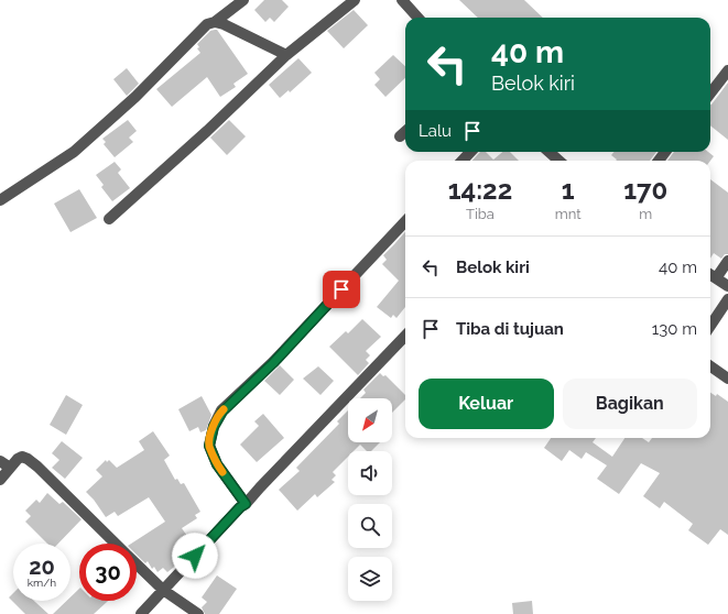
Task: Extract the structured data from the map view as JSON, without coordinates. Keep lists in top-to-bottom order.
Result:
{
  "north": "bottom left",
  "page": {
    "turn": ["40 m", "Belok kiri"],
    "then": "Lalu",
    "eta": [
      "14:22",
      "Tiba",
      "1",
      "mnt",
      "170",
      "m"
    ],
    "list": [
      {
        "name": "Belok kiri",
        "value": "40 m"
      },
      {
        "name": "Tiba di tujuan",
        "value": "130 m"
      }
    ],
    "buttons": ["Keluar", "Bagikan"],
    "speed": "20 km/h",
    "limit": "30"
  }
}
